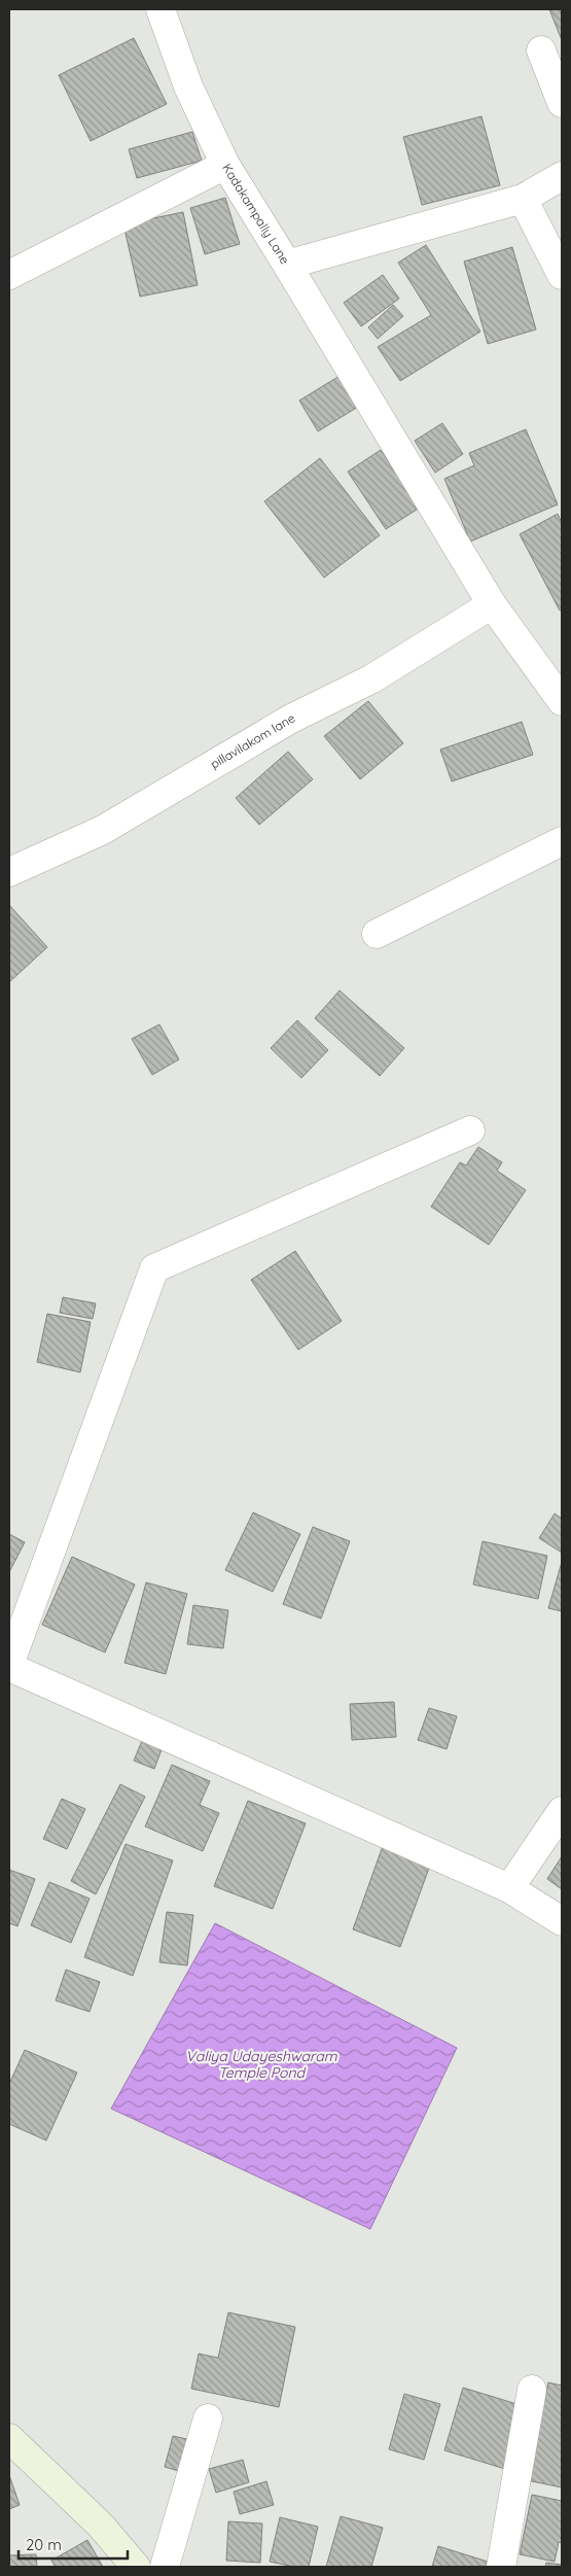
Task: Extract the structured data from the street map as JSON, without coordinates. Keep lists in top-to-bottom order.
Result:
{
  "streets": {
    "street": ["Kadakampally Lane", "pillavilakom lane"]
  },
  "water": ["Valiya Udayeshwaram Temple Pond"],
  "scale_bar": "20 m"
}
